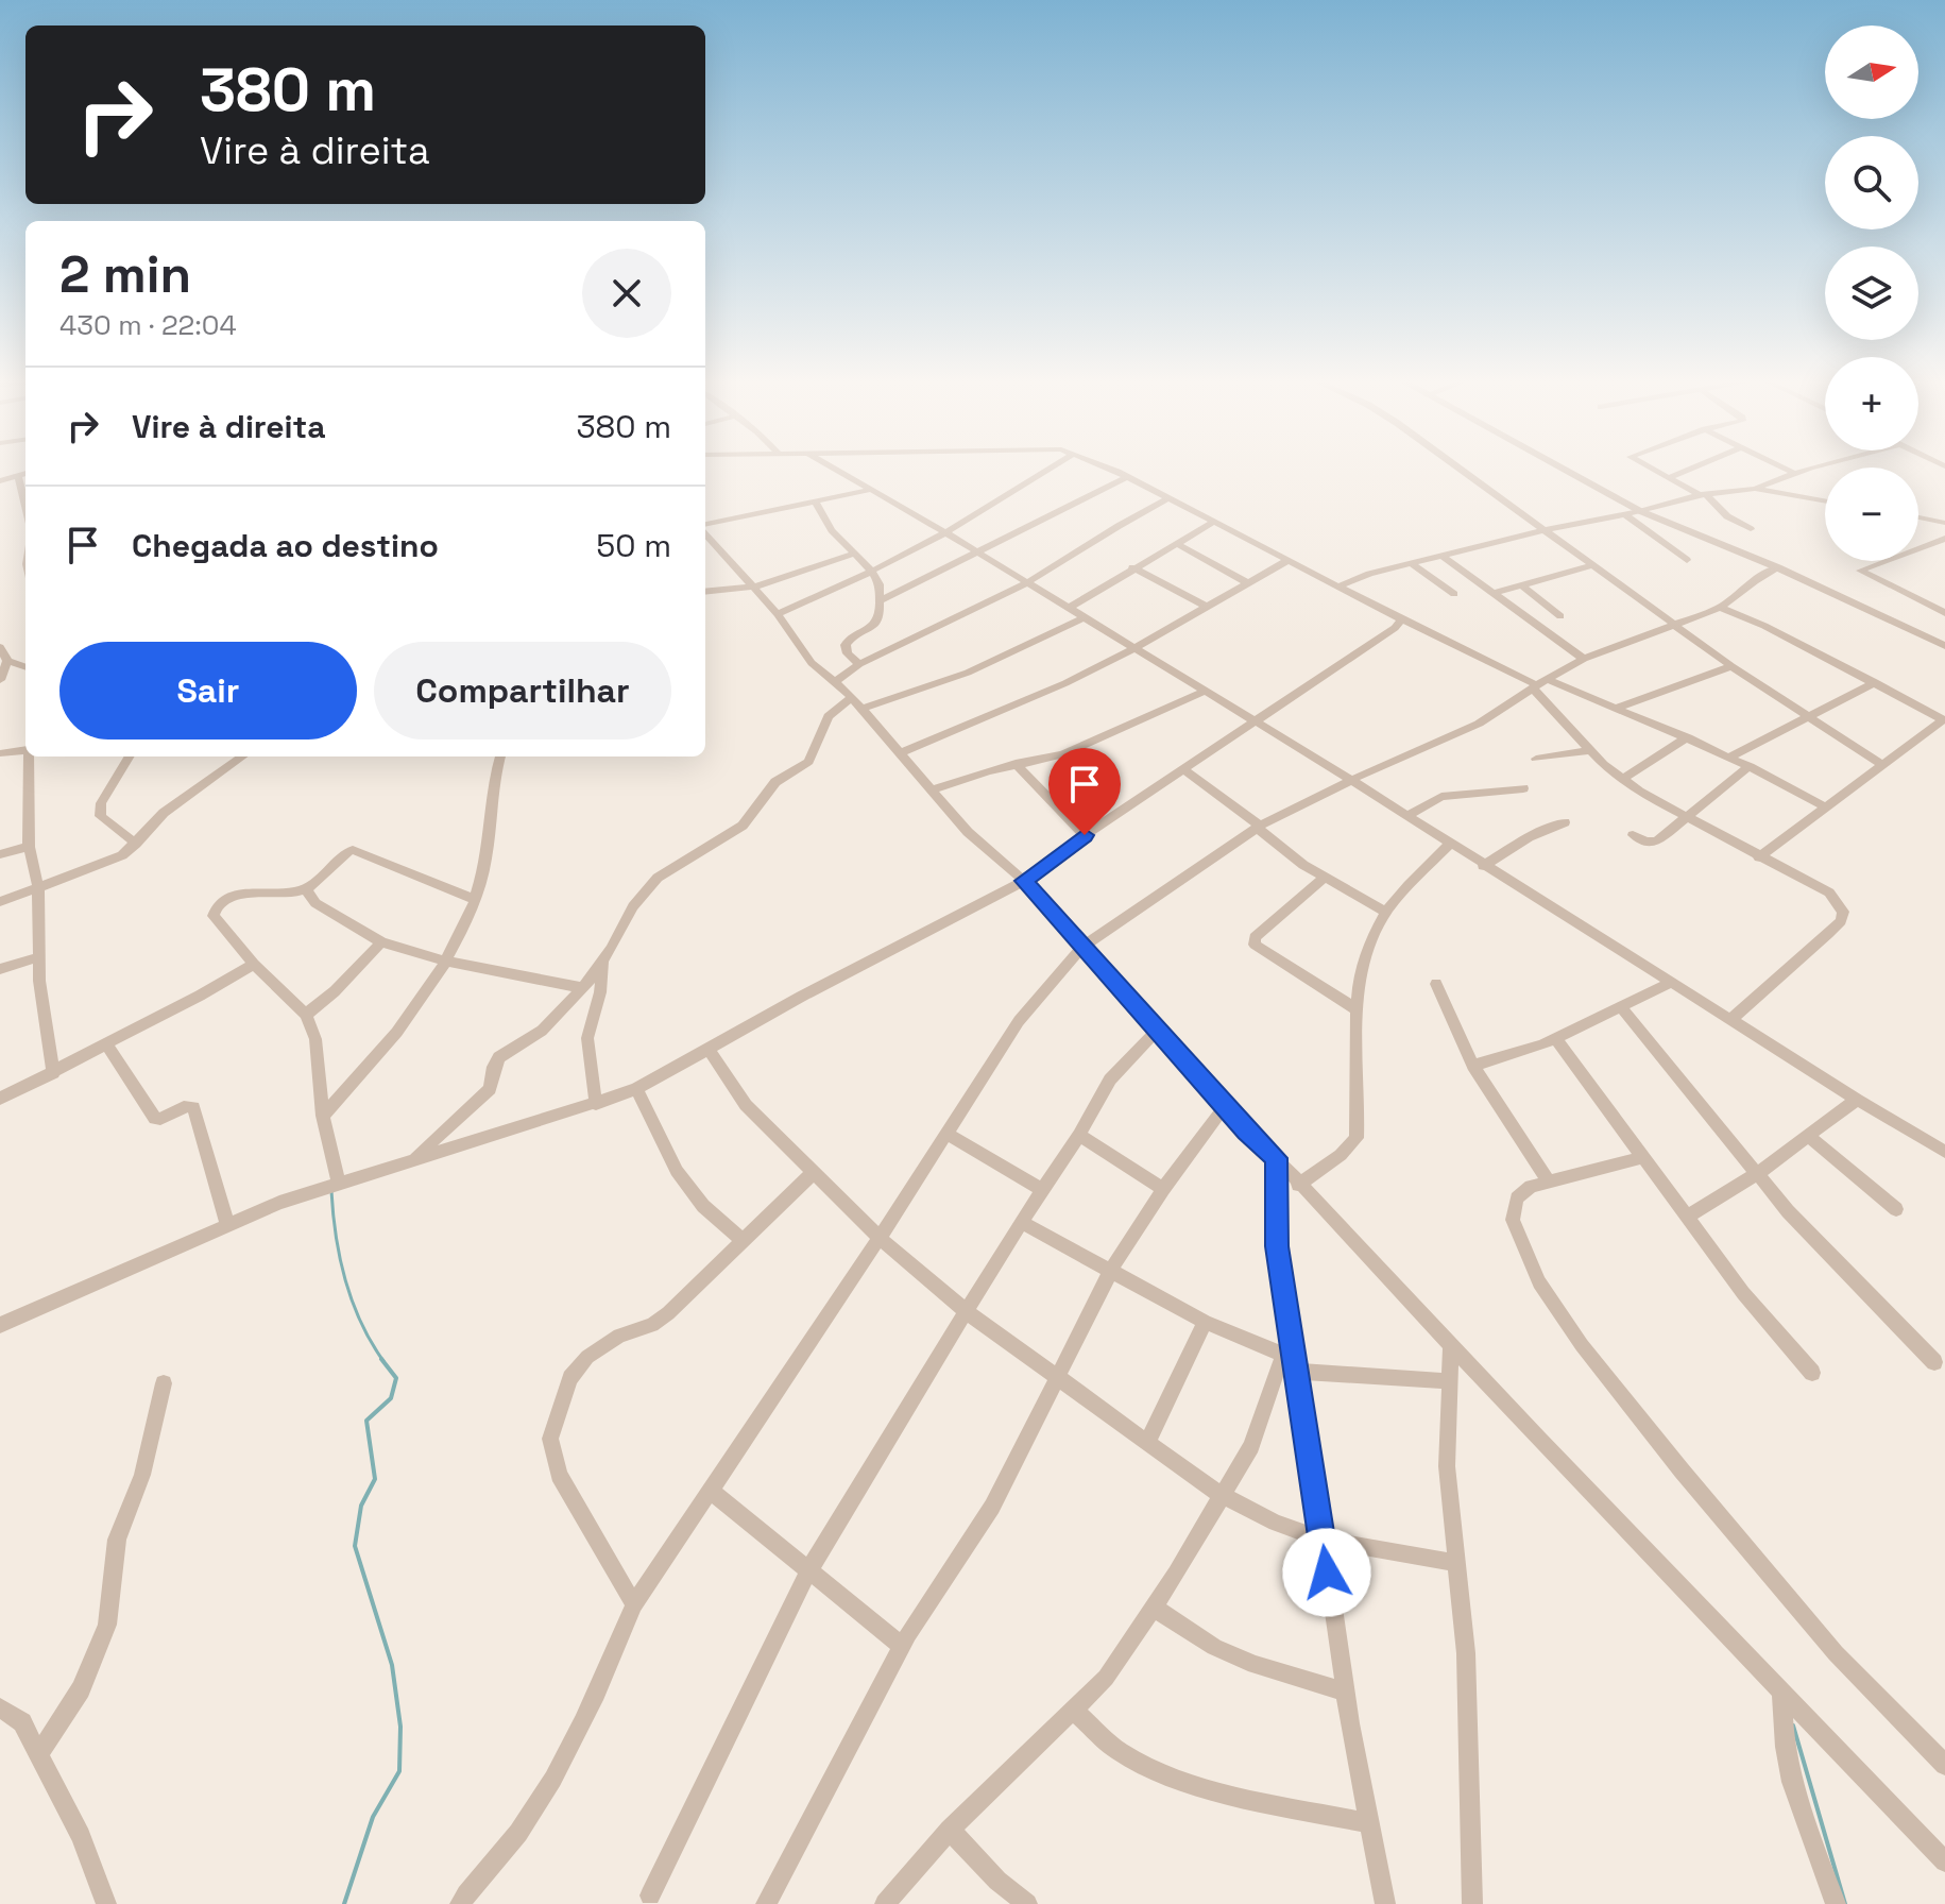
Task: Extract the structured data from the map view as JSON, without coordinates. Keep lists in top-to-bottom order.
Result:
{
  "north": "right",
  "page": {
    "map_buttons": ["+", "−"],
    "turn": ["380 m", "Vire à direita"],
    "heading": ["2 min", "430 m · 22:04"],
    "list": [
      {
        "name": "Vire à direita",
        "value": "380 m"
      },
      {
        "name": "Chegada ao destino",
        "value": "50 m"
      }
    ],
    "buttons": ["Sair", "Compartilhar"]
  }
}
